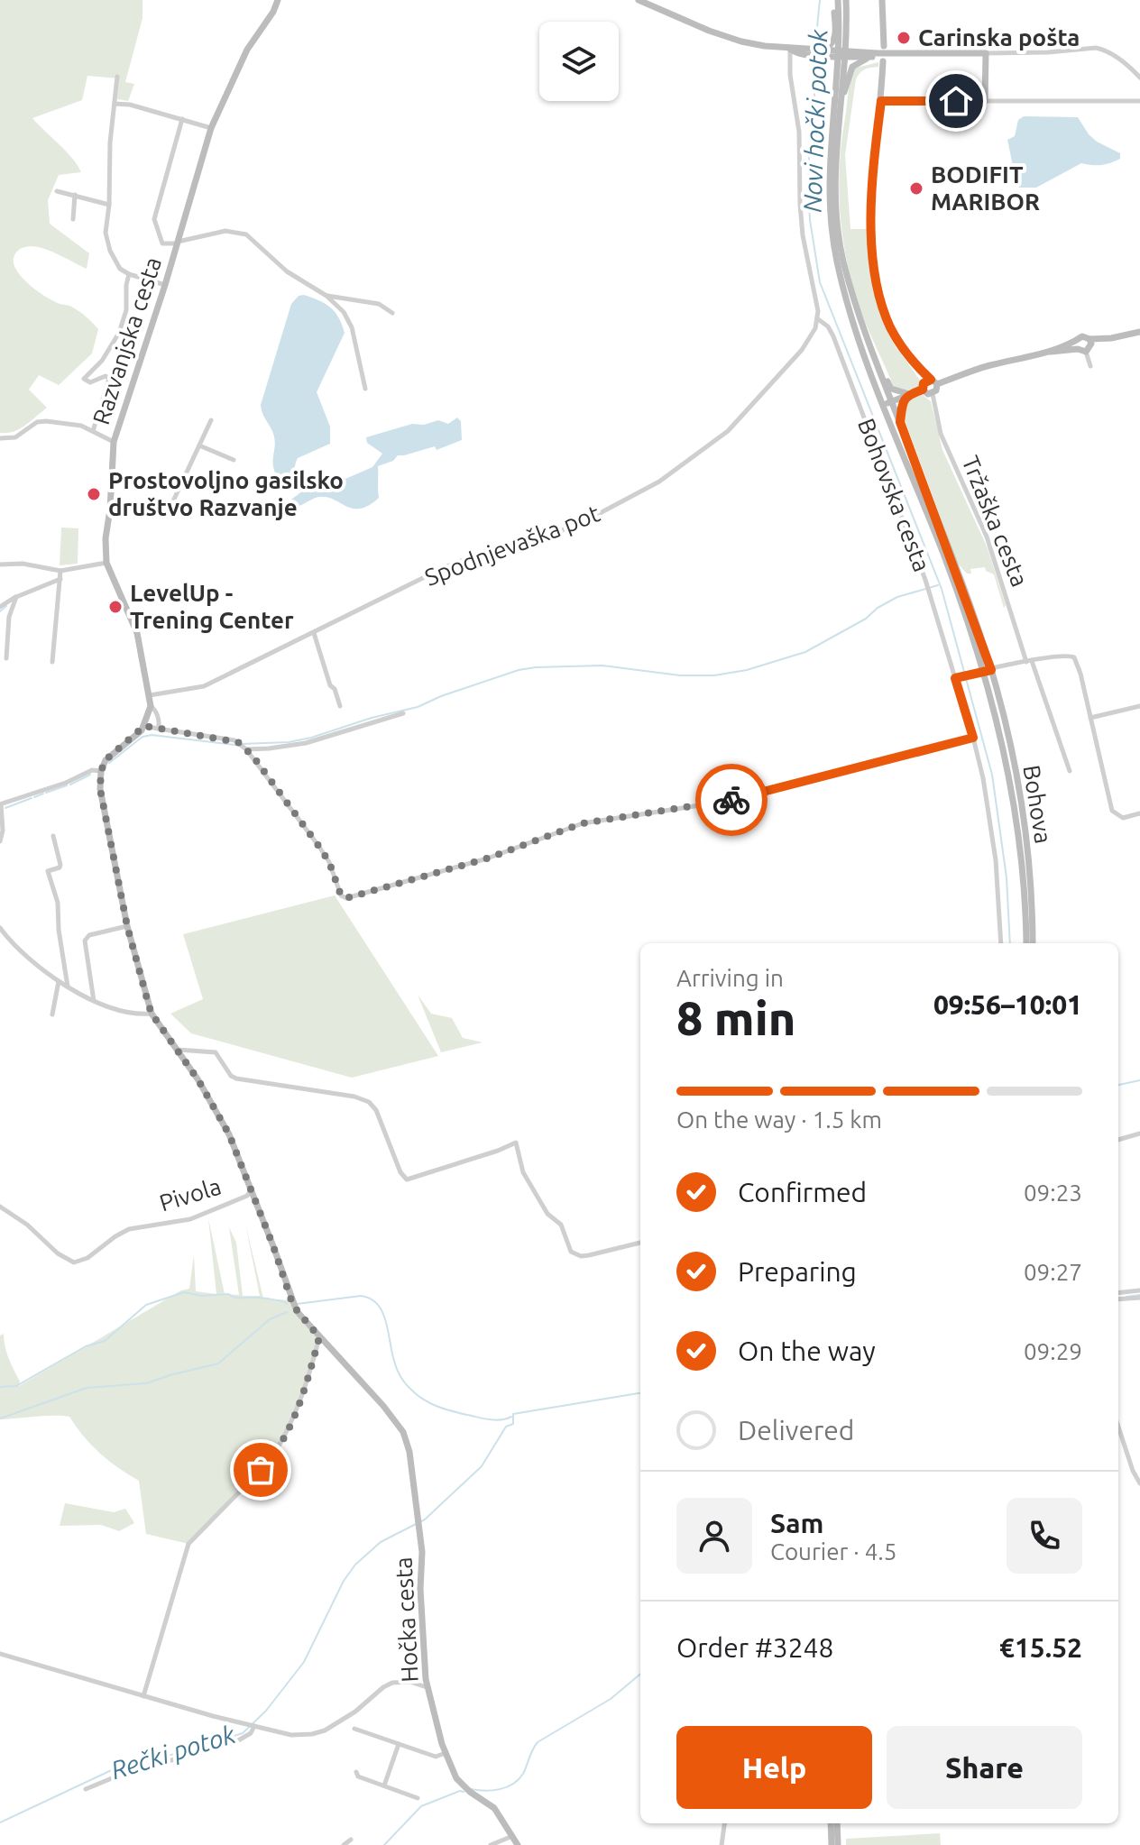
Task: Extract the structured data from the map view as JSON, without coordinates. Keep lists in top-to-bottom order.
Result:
{
  "streets": {
    "street": [
      "Razvanjska cesta",
      "Bohovska cesta",
      "Tržaška cesta",
      "Spodnjevaška pot",
      "Bohova",
      "Pivola",
      "Hočka cesta"
    ]
  },
  "crossings": [
    ["Razvanjska cesta", "Spodnjevaška pot"],
    ["Bohovska cesta", "Spodnjevaška pot"],
    ["Pivola", "Hočka cesta"]
  ],
  "water": ["Novi hočki potok", "Rečki potok"],
  "places": [
    "Carinska pošta",
    "BODIFIT MARIBOR",
    "Prostovoljno gasilsko društvo Razvanje",
    "LevelUp - Trening Center"
  ],
  "page": {
    "heading": ["8 min", "Arriving in", "09:56–10:01"],
    "panel": [
      "Sam",
      "Courier · 4.5",
      "Order #3248",
      "€15.52"
    ],
    "bar": "On the way · 1.5 km",
    "list": [
      ["Confirmed", "09:23"],
      ["Preparing", "09:27"],
      ["On the way", "09:29"],
      "Delivered"
    ],
    "buttons": ["Help", "Share"]
  }
}
